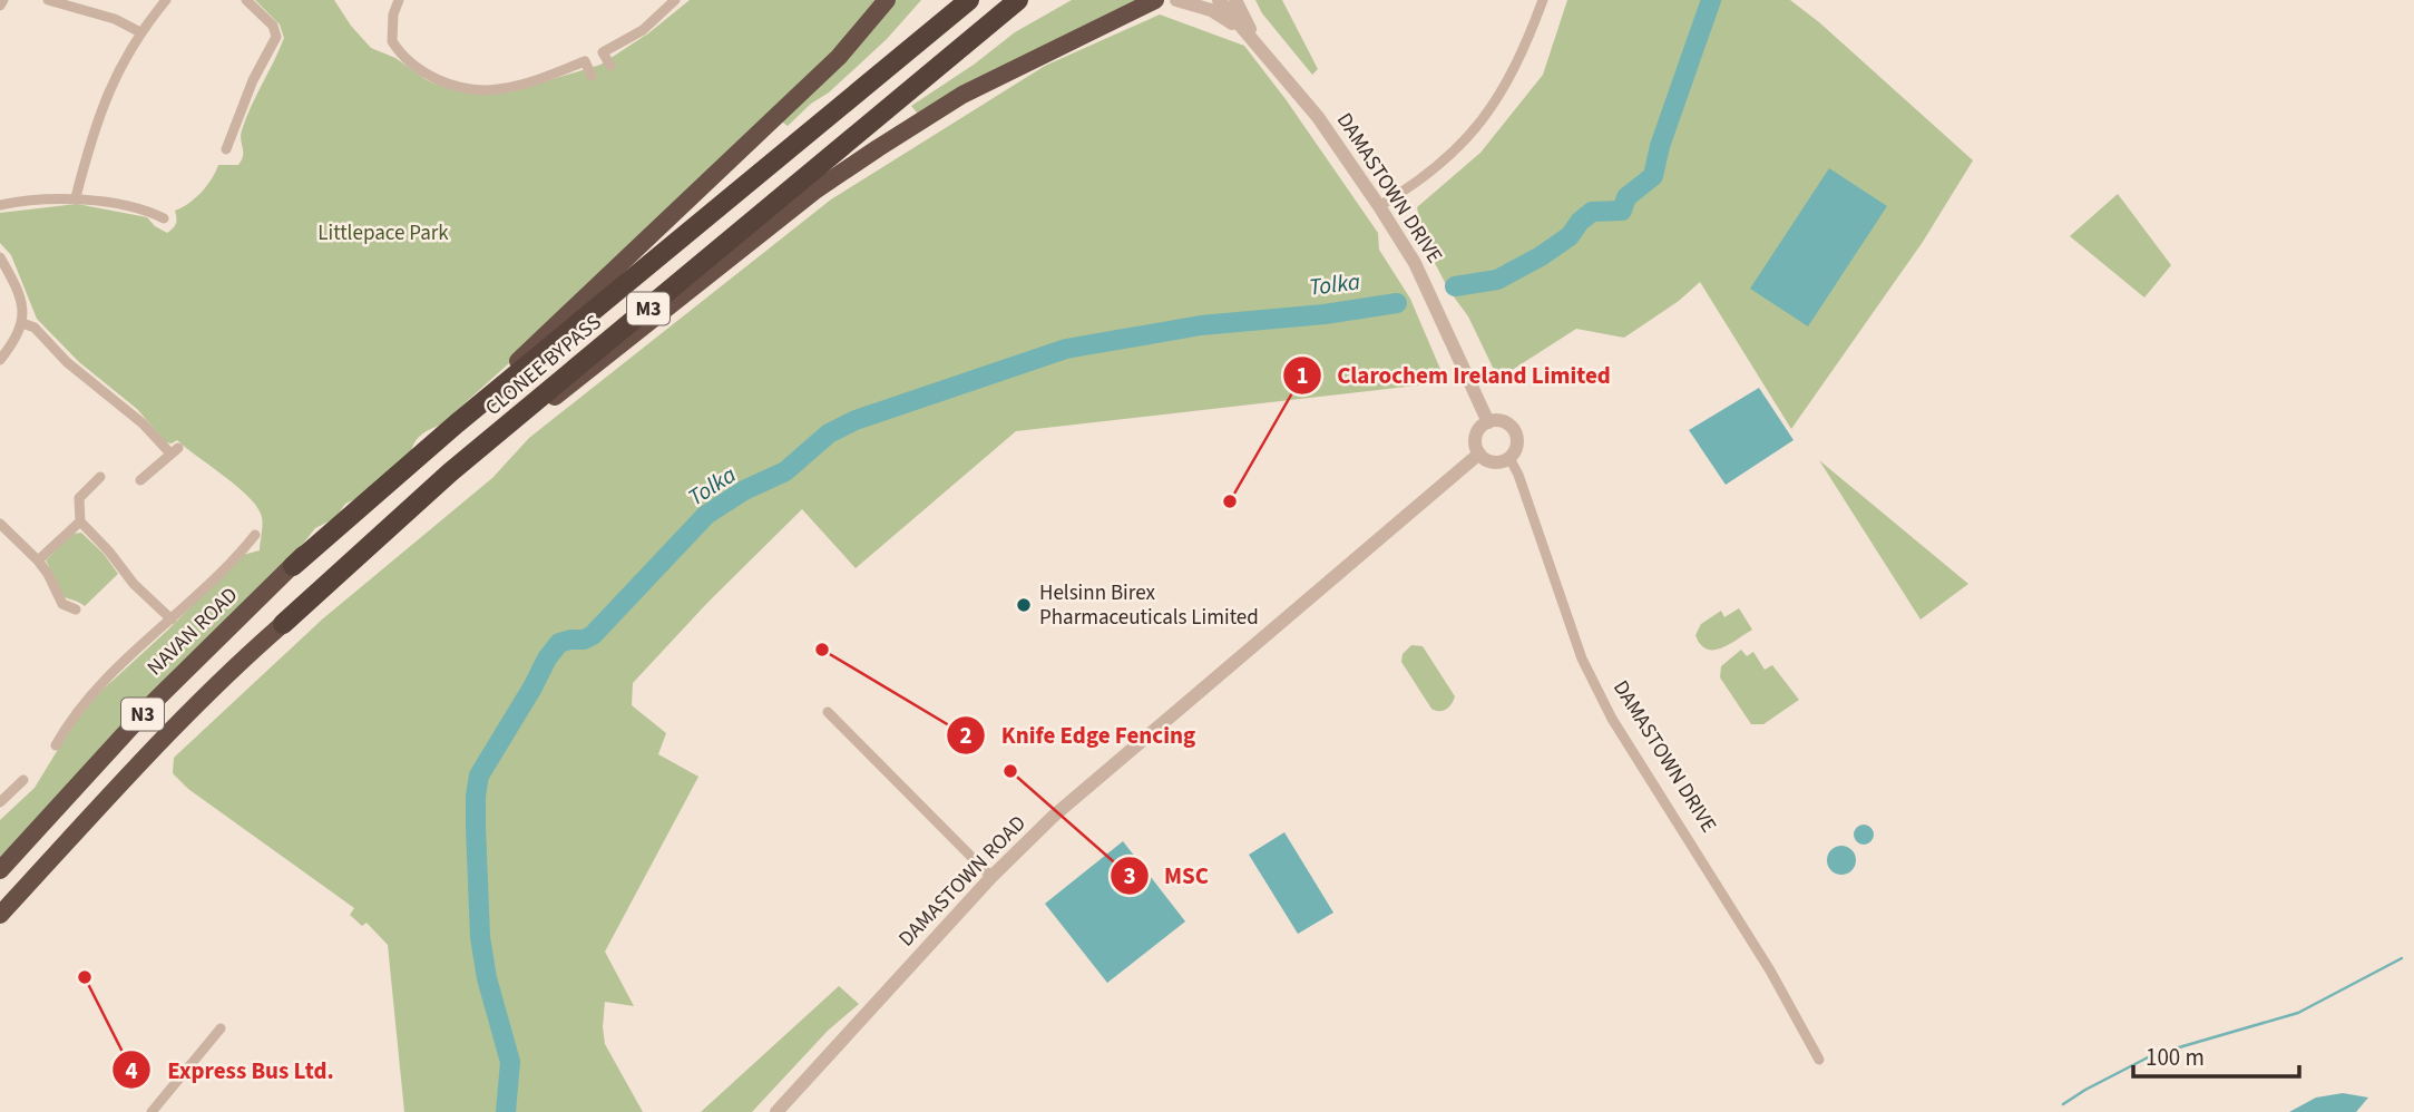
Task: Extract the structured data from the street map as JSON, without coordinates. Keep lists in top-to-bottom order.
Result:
{
  "streets": {
    "highway": [
      "M3",
      "CLONEE BYPASS",
      "NAVAN ROAD",
      "N3"
    ],
    "street": ["DAMASTOWN DRIVE", "DAMASTOWN ROAD"]
  },
  "crossings": [
    ["DAMASTOWN DRIVE", "DAMASTOWN ROAD"],
    ["CLONEE BYPASS", "NAVAN ROAD"],
    ["CLONEE BYPASS", "N3"]
  ],
  "water": ["Tolka"],
  "parks": ["Littlepace Park"],
  "places": [
    "Clarochem Ireland Limited",
    "Helsinn Birex Pharmaceuticals Limited",
    "Knife Edge Fencing",
    "MSC",
    "Express Bus Ltd."
  ],
  "scale_bar": "100 m"
}
